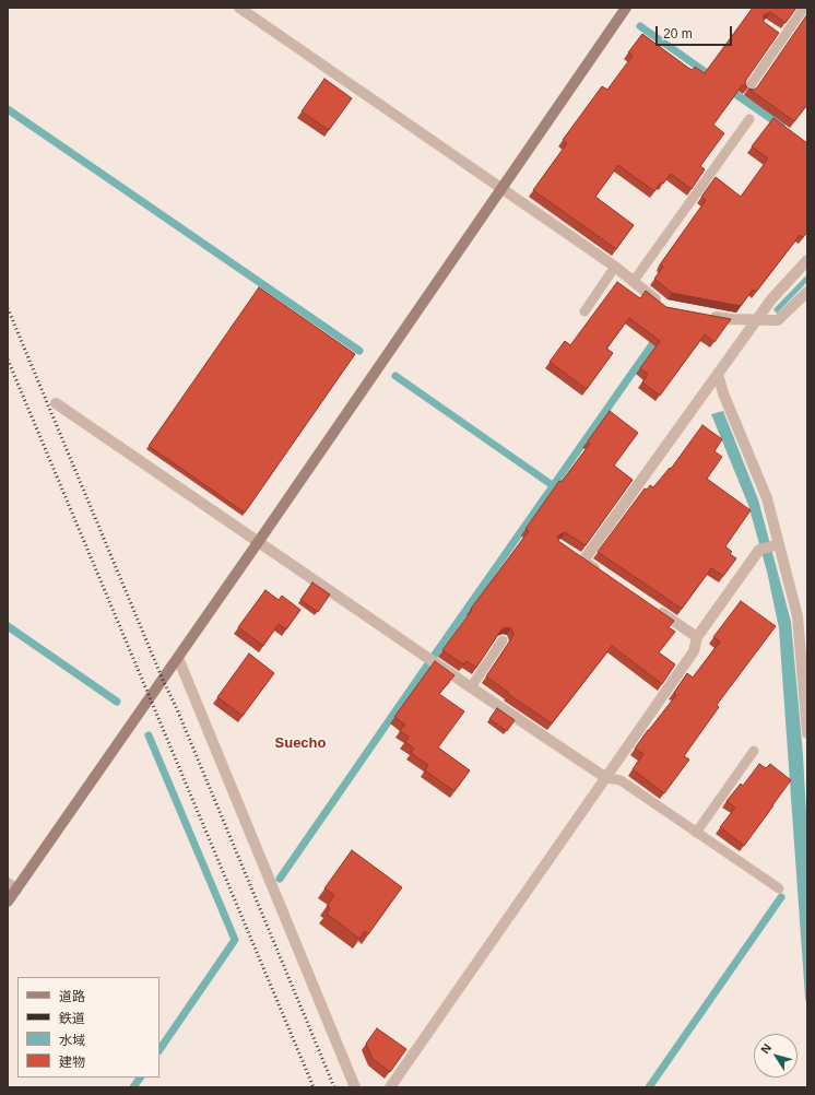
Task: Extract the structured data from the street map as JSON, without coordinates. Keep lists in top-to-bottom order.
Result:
{
  "districts": ["Suecho"],
  "legend": [
    "道路",
    "鉄道",
    "水域",
    "建物"
  ],
  "scale_bar": "20 m",
  "north": "top left"
}
